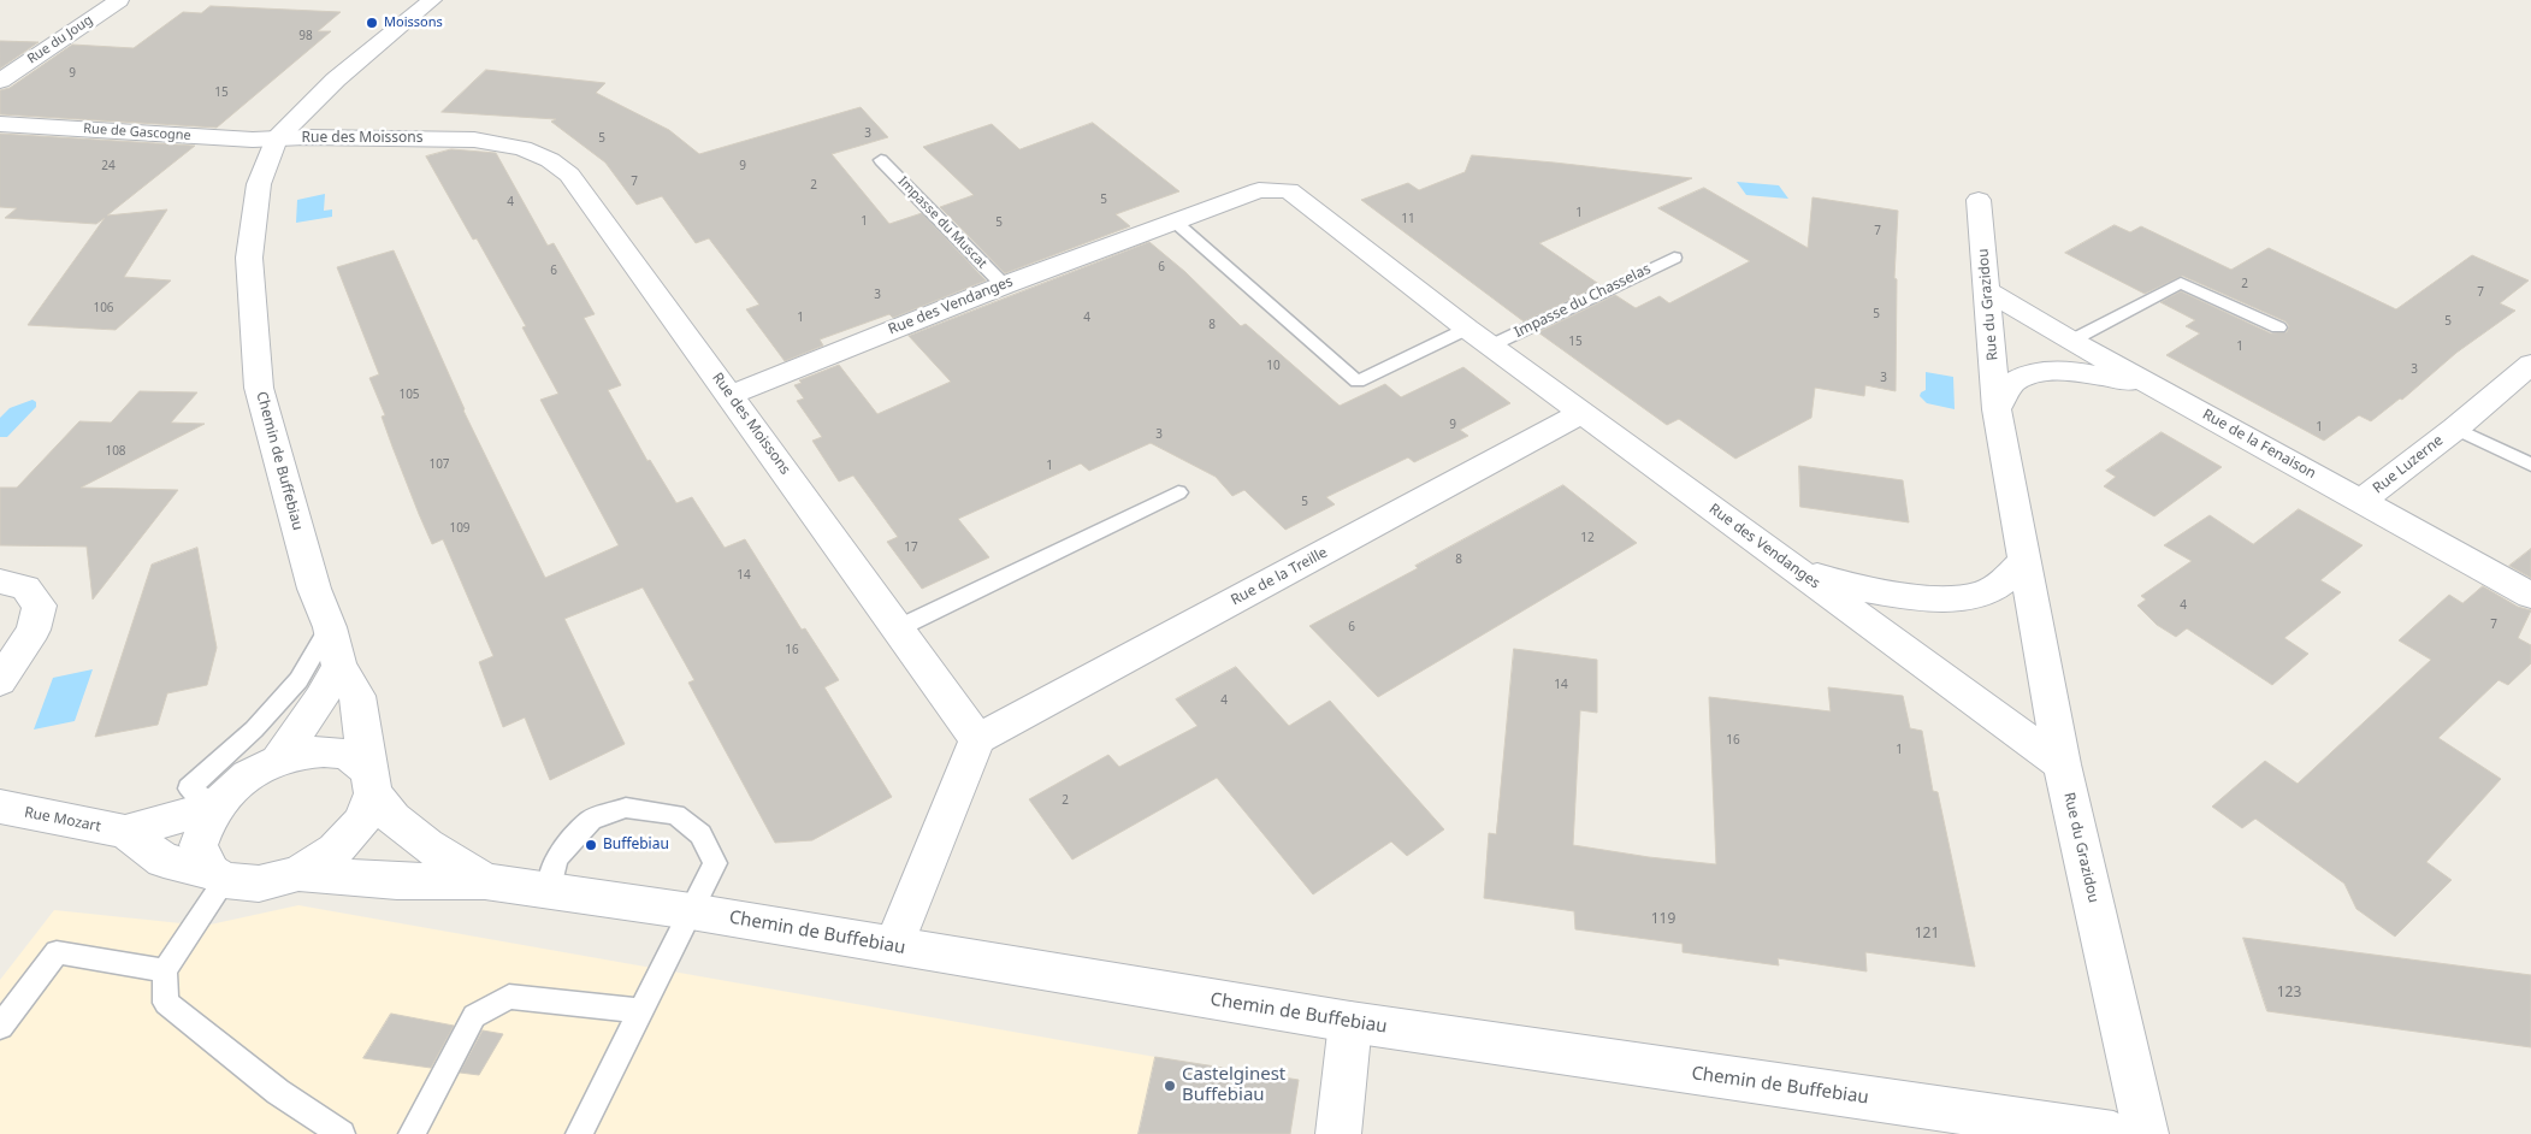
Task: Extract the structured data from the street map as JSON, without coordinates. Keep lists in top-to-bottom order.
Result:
{
  "streets": {
    "street": [
      "Rue du Joug",
      "Rue de Gascogne",
      "Rue des Moissons",
      "Rue du Grazidou",
      "Rue des Vendanges",
      "Rue de la Fenaison",
      "Chemin de Buffebiau",
      "Rue Luzerne",
      "Rue de la Treille",
      "Rue Mozart"
    ],
    "lane": ["Impasse du Muscat", "Impasse du Chasselas"]
  },
  "crossings": [
    ["Rue de Gascogne", "Rue des Moissons"],
    ["Rue de Gascogne", "Chemin de Buffebiau"],
    ["Rue des Moissons", "Rue des Vendanges"],
    ["Rue des Moissons", "Chemin de Buffebiau"],
    ["Rue des Moissons", "Rue de la Treille"],
    ["Impasse du Muscat", "Rue des Vendanges"],
    ["Impasse du Chasselas", "Rue des Vendanges"],
    ["Rue du Grazidou", "Rue des Vendanges"],
    ["Rue du Grazidou", "Rue de la Fenaison"],
    ["Rue des Vendanges", "Rue de la Treille"],
    ["Rue de la Fenaison", "Rue Luzerne"],
    ["Chemin de Buffebiau", "Rue Mozart"]
  ],
  "places": ["Moissons", "Buffebiau", "Castelginest Buffebiau"],
  "house_numbers": [
    "98",
    "9",
    "15",
    "3",
    "5",
    "24",
    "9",
    "7",
    "2",
    "5",
    "4",
    "1",
    "11",
    "1",
    "5",
    "7",
    "6",
    "6",
    "2",
    "7",
    "3",
    "106",
    "5",
    "1",
    "4",
    "5",
    "8",
    "15",
    "1",
    "10",
    "3",
    "3",
    "105",
    "9",
    "1",
    "3",
    "108",
    "107",
    "1",
    "5",
    "109",
    "12",
    "17",
    "8",
    "14",
    "4",
    "7",
    "6",
    "16",
    "14",
    "4",
    "16",
    "1",
    "2",
    "119",
    "121",
    "123"
  ]
}
